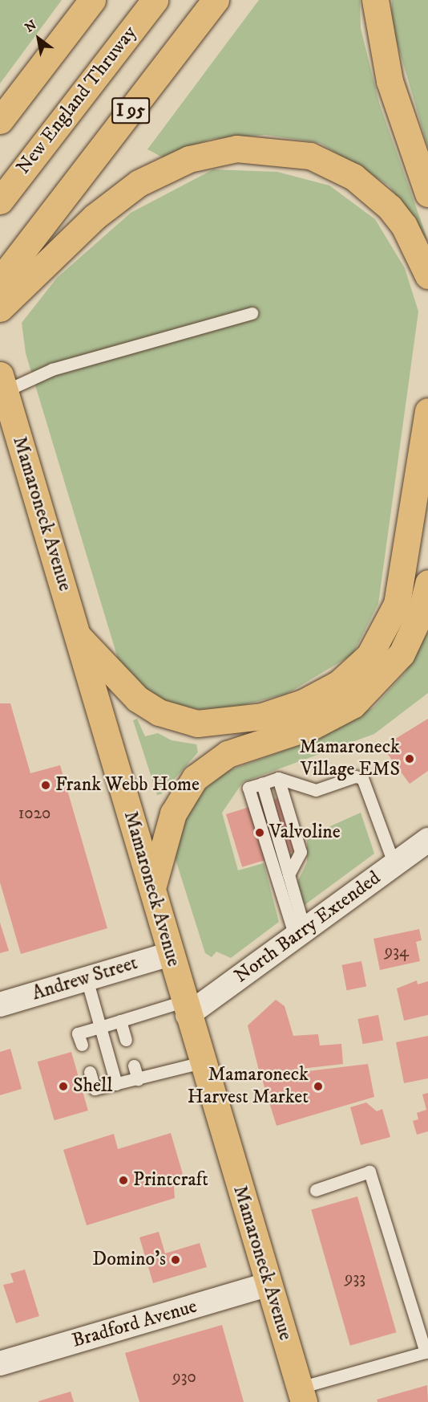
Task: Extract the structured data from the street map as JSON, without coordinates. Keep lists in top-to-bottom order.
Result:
{
  "streets": {
    "main road": ["New England Thruway", "I 95", "Mamaroneck Avenue"],
    "street": ["North Barry Extended", "Andrew Street", "Bradford Avenue"]
  },
  "crossings": [
    ["Mamaroneck Avenue", "North Barry Extended"],
    ["Mamaroneck Avenue", "Andrew Street"],
    ["Mamaroneck Avenue", "Bradford Avenue"]
  ],
  "places": [
    "Mamaroneck Village EMS",
    "Frank Webb Home",
    "Valvoline",
    "Shell",
    "Mamaroneck Harvest Market",
    "Printcraft",
    "Domino's"
  ],
  "house_numbers": [
    "1020",
    "934",
    "933",
    "930"
  ],
  "north": "top left"
}
